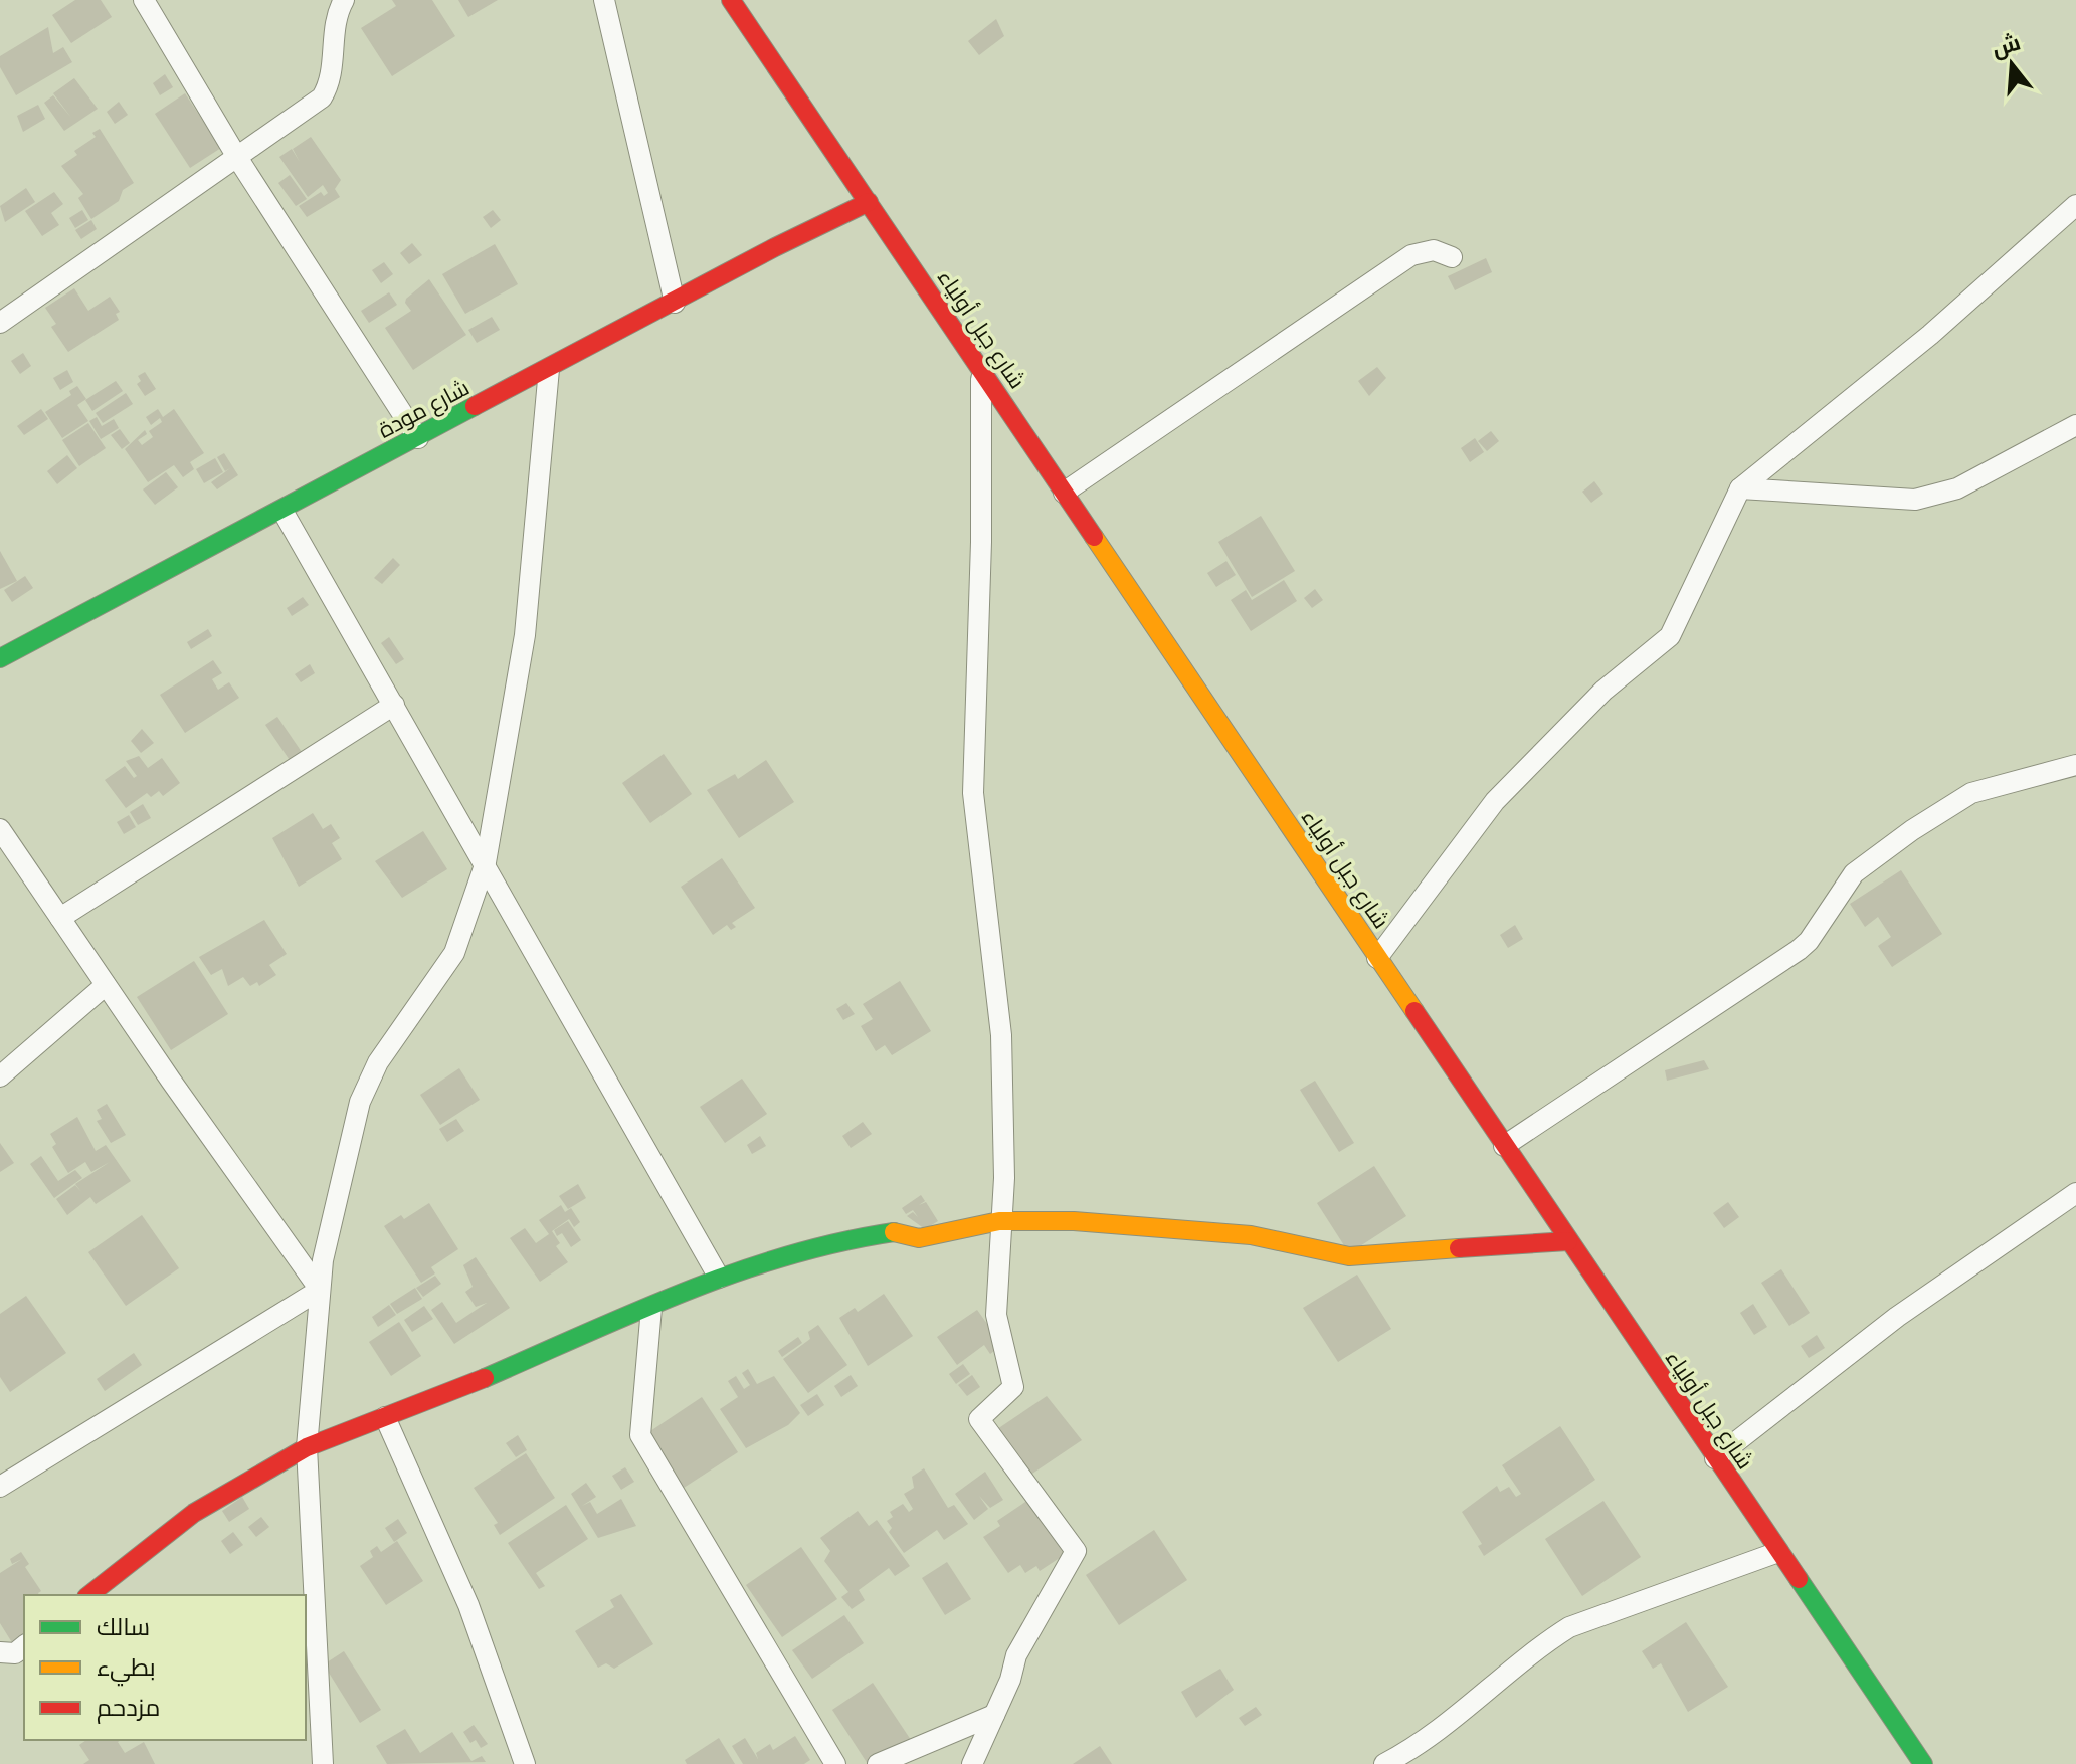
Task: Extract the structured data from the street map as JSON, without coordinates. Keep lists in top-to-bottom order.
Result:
{
  "streets": {
    "main road": ["شارع جبل أولياء", "شارع مودة"]
  },
  "crossings": [
    ["شارع جبل أولياء", "شارع مودة"]
  ],
  "legend": ["سالك", "بطيء", "مزدحم"],
  "north": "top"
}
